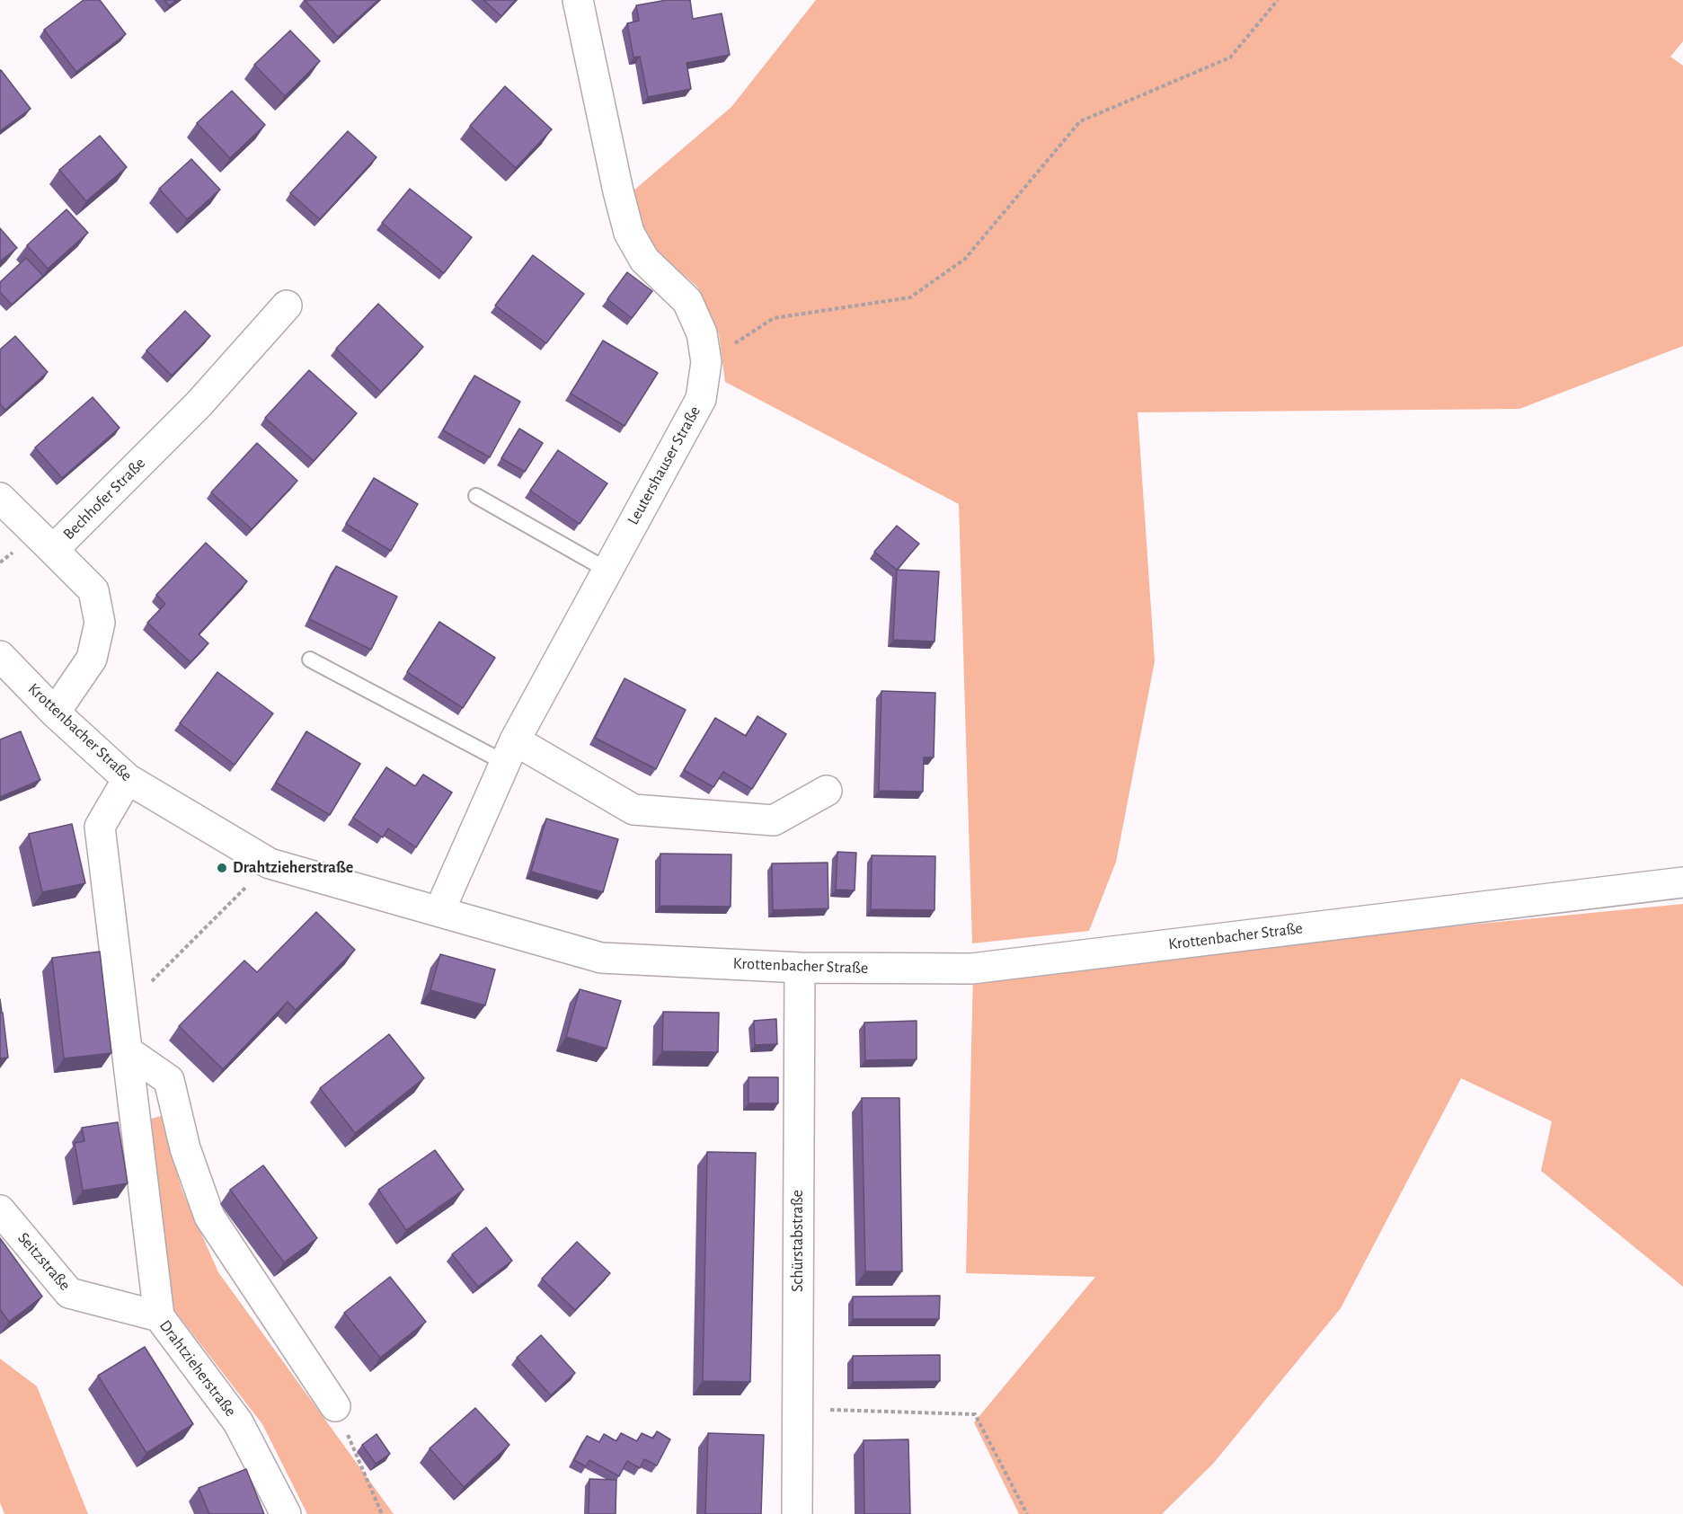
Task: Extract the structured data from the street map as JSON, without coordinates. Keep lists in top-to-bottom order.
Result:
{
  "streets": {
    "street": [
      "Leutershauser Straße",
      "Bechhofer Straße",
      "Krottenbacher Straße",
      "Schürstabstraße",
      "Seitzstraße",
      "Drahtzieherstraße"
    ]
  },
  "crossings": [
    ["Leutershauser Straße", "Krottenbacher Straße"],
    ["Bechhofer Straße", "Krottenbacher Straße"],
    ["Krottenbacher Straße", "Schürstabstraße"],
    ["Krottenbacher Straße", "Drahtzieherstraße"],
    ["Seitzstraße", "Drahtzieherstraße"]
  ],
  "places": ["Drahtzieherstraße"]
}
